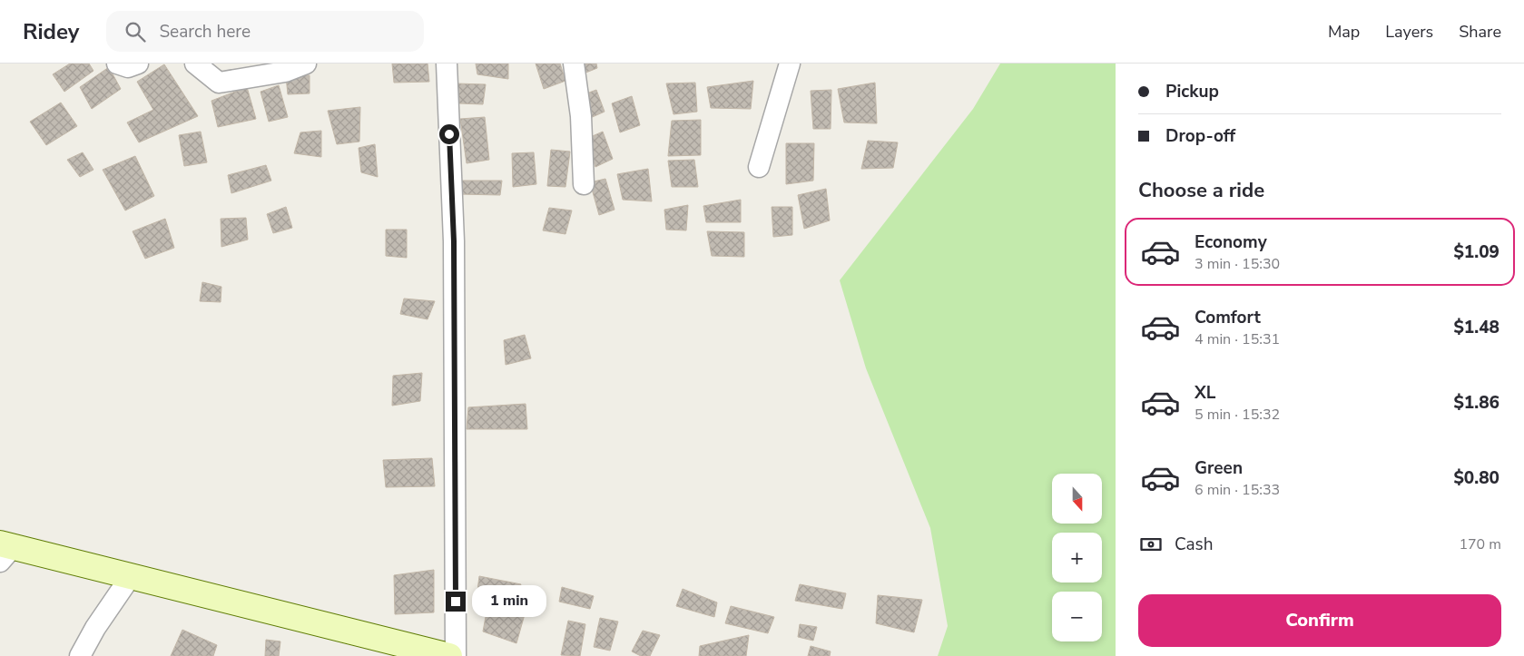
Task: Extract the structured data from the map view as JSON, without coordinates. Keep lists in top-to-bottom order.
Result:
{
  "north": "bottom",
  "page": {
    "header": "Ridey",
    "search": "Search here",
    "nav": ["Map", "Layers", "Share"],
    "banner": ["Pickup", "Drop-off"],
    "heading": "Choose a ride",
    "list": [
      {
        "name": "Economy",
        "note": "3 min · 15:30",
        "value": "$1.09"
      },
      {
        "name": "Comfort",
        "note": "4 min · 15:31",
        "value": "$1.48"
      },
      {
        "name": "XL",
        "note": "5 min · 15:32",
        "value": "$1.86"
      },
      {
        "name": "Green",
        "note": "6 min · 15:33",
        "value": "$0.80"
      }
    ],
    "map_buttons": ["+", "−"],
    "pay": ["Cash", "170 m"],
    "bubble": "1 min",
    "buttons": "Confirm"
  }
}
